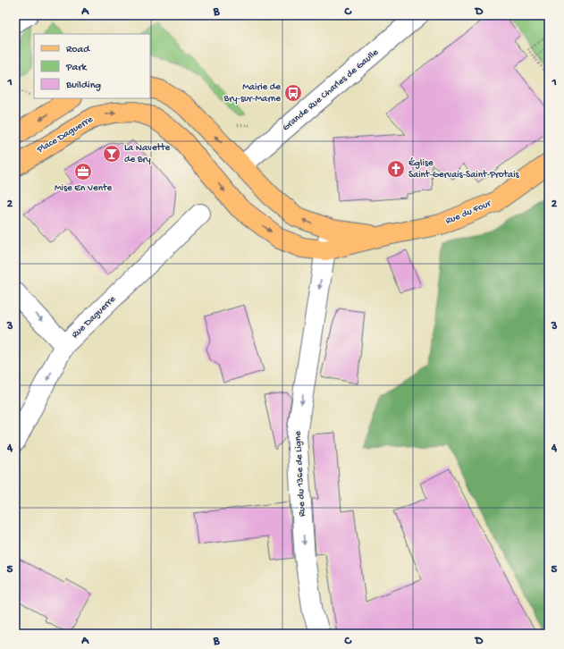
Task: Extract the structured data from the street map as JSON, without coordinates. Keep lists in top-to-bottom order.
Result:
{
  "streets": {
    "main road": ["Place Daguerre", "Rue du Four"],
    "street": ["Grande Rue Charles de Gaulle", "Rue Daguerre", "Rue du 136e de Ligne"]
  },
  "crossings": [
    ["Place Daguerre", "Rue du Four"],
    ["Place Daguerre", "Rue du 136e de Ligne"],
    ["Rue du Four", "Rue du 136e de Ligne"]
  ],
  "one_way": ["Rue Daguerre", "Rue du 136e de Ligne"],
  "places": {
    "bus stop": ["Mairie de Bry-sur-Marne"],
    "bar": ["La Navette de Bry"],
    "church": ["Église Saint-Gervais-Saint-Protais"],
    "office": ["Mise En Vente"]
  },
  "legend": ["Road", "Park", "Building"],
  "grid": {
    "columns": [
      "A",
      "B",
      "C",
      "D"
    ],
    "rows": [
      "1",
      "2",
      "3",
      "4",
      "5"
    ]
  }
}
